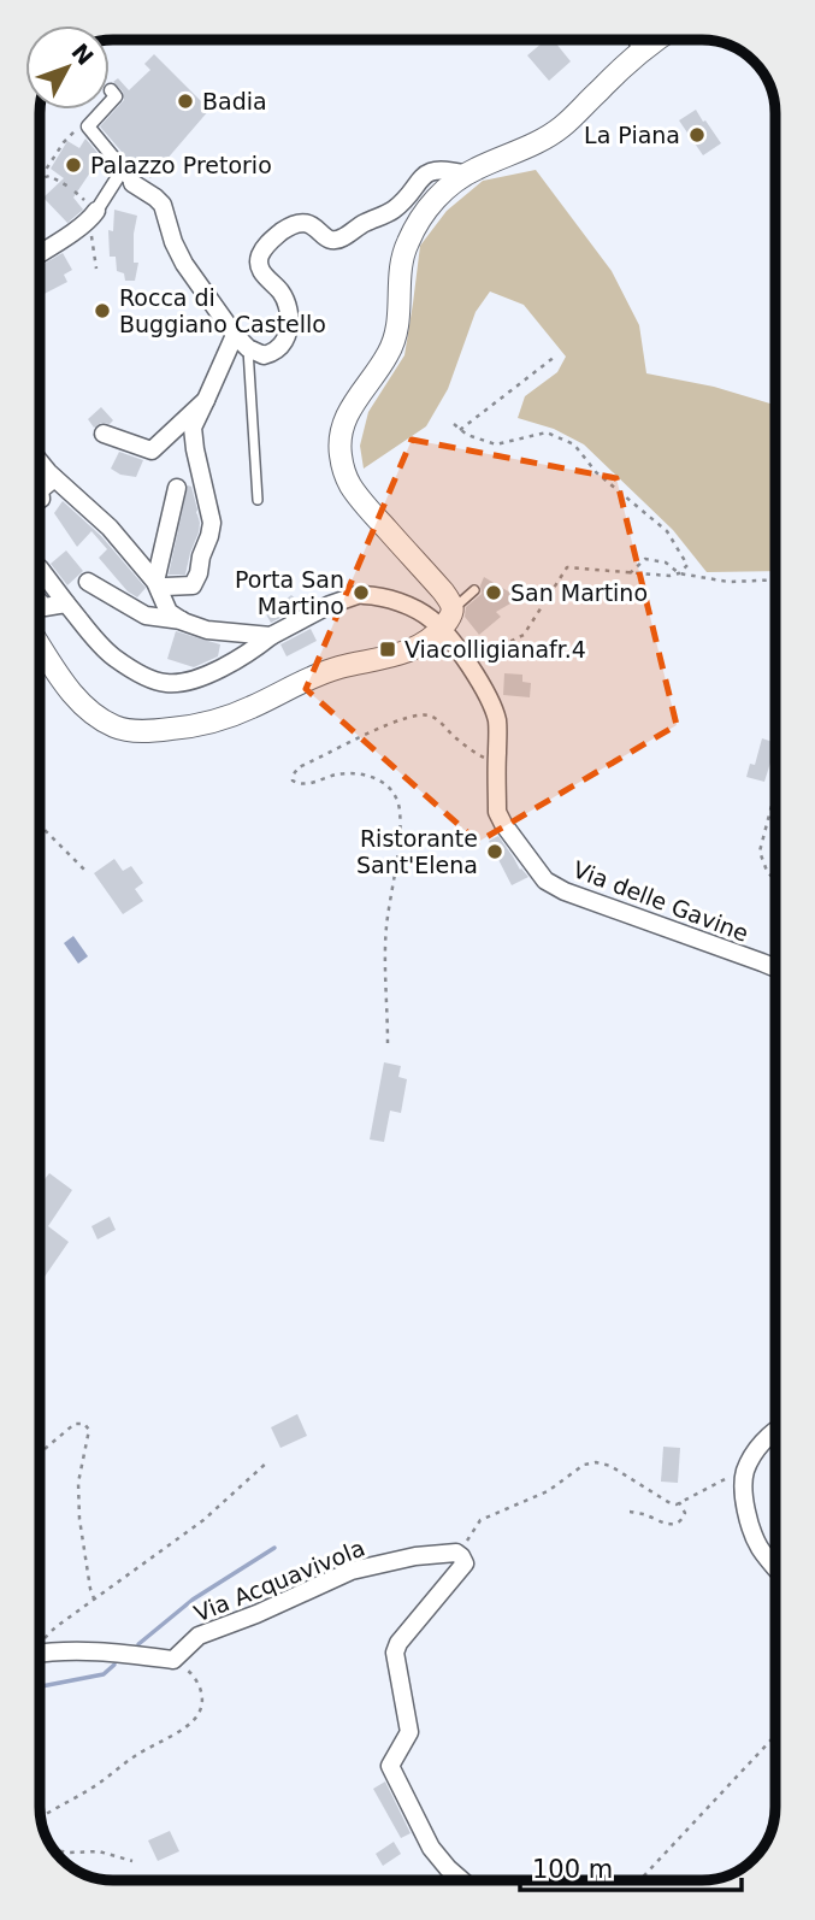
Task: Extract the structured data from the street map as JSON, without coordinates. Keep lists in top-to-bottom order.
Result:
{
  "streets": {
    "street": ["Via delle Gavine", "Via Acquavivola"]
  },
  "places": {
    "other": [
      "Badia",
      "La Piana",
      "Palazzo Pretorio",
      "Rocca di Buggiano Castello",
      "Porta San Martino",
      "San Martino",
      "Ristorante Sant'Elena"
    ],
    "transit": ["Viacolligianafr.4"]
  },
  "scale_bar": "100 m",
  "north": "top right"
}
